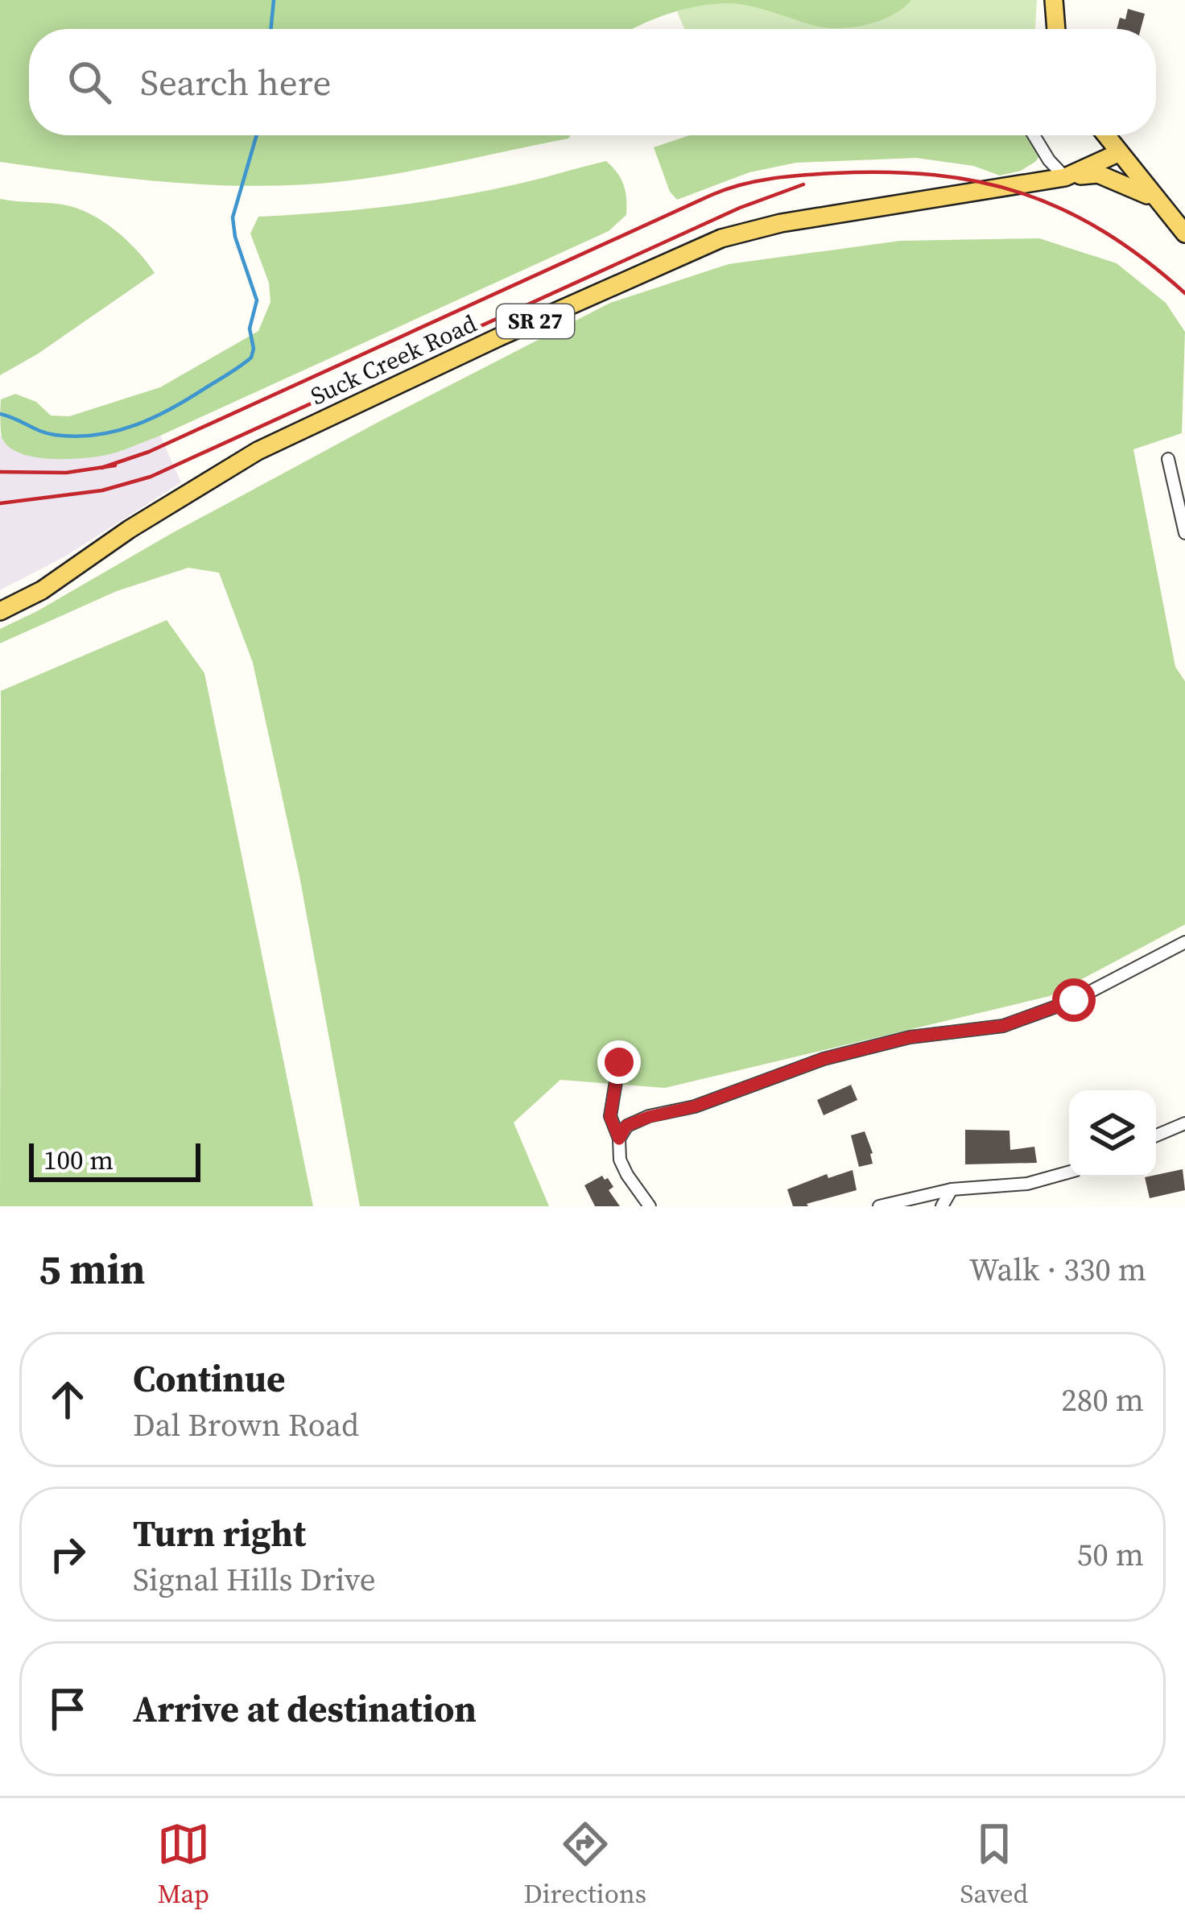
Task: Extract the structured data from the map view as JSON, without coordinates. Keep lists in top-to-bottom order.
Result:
{
  "streets": {
    "main road": ["SR 27", "Suck Creek Road"]
  },
  "scale_bar": "100 m",
  "page": {
    "search": "Search here",
    "scale": "100 m",
    "heading": ["5 min", "Walk · 330 m"],
    "list": [
      ["Continue", "Dal Brown Road", "280 m"],
      ["Turn right", "Signal Hills Drive", "50 m"],
      "Arrive at destination"
    ],
    "nav": ["Map", "Directions", "Saved"]
  }
}
